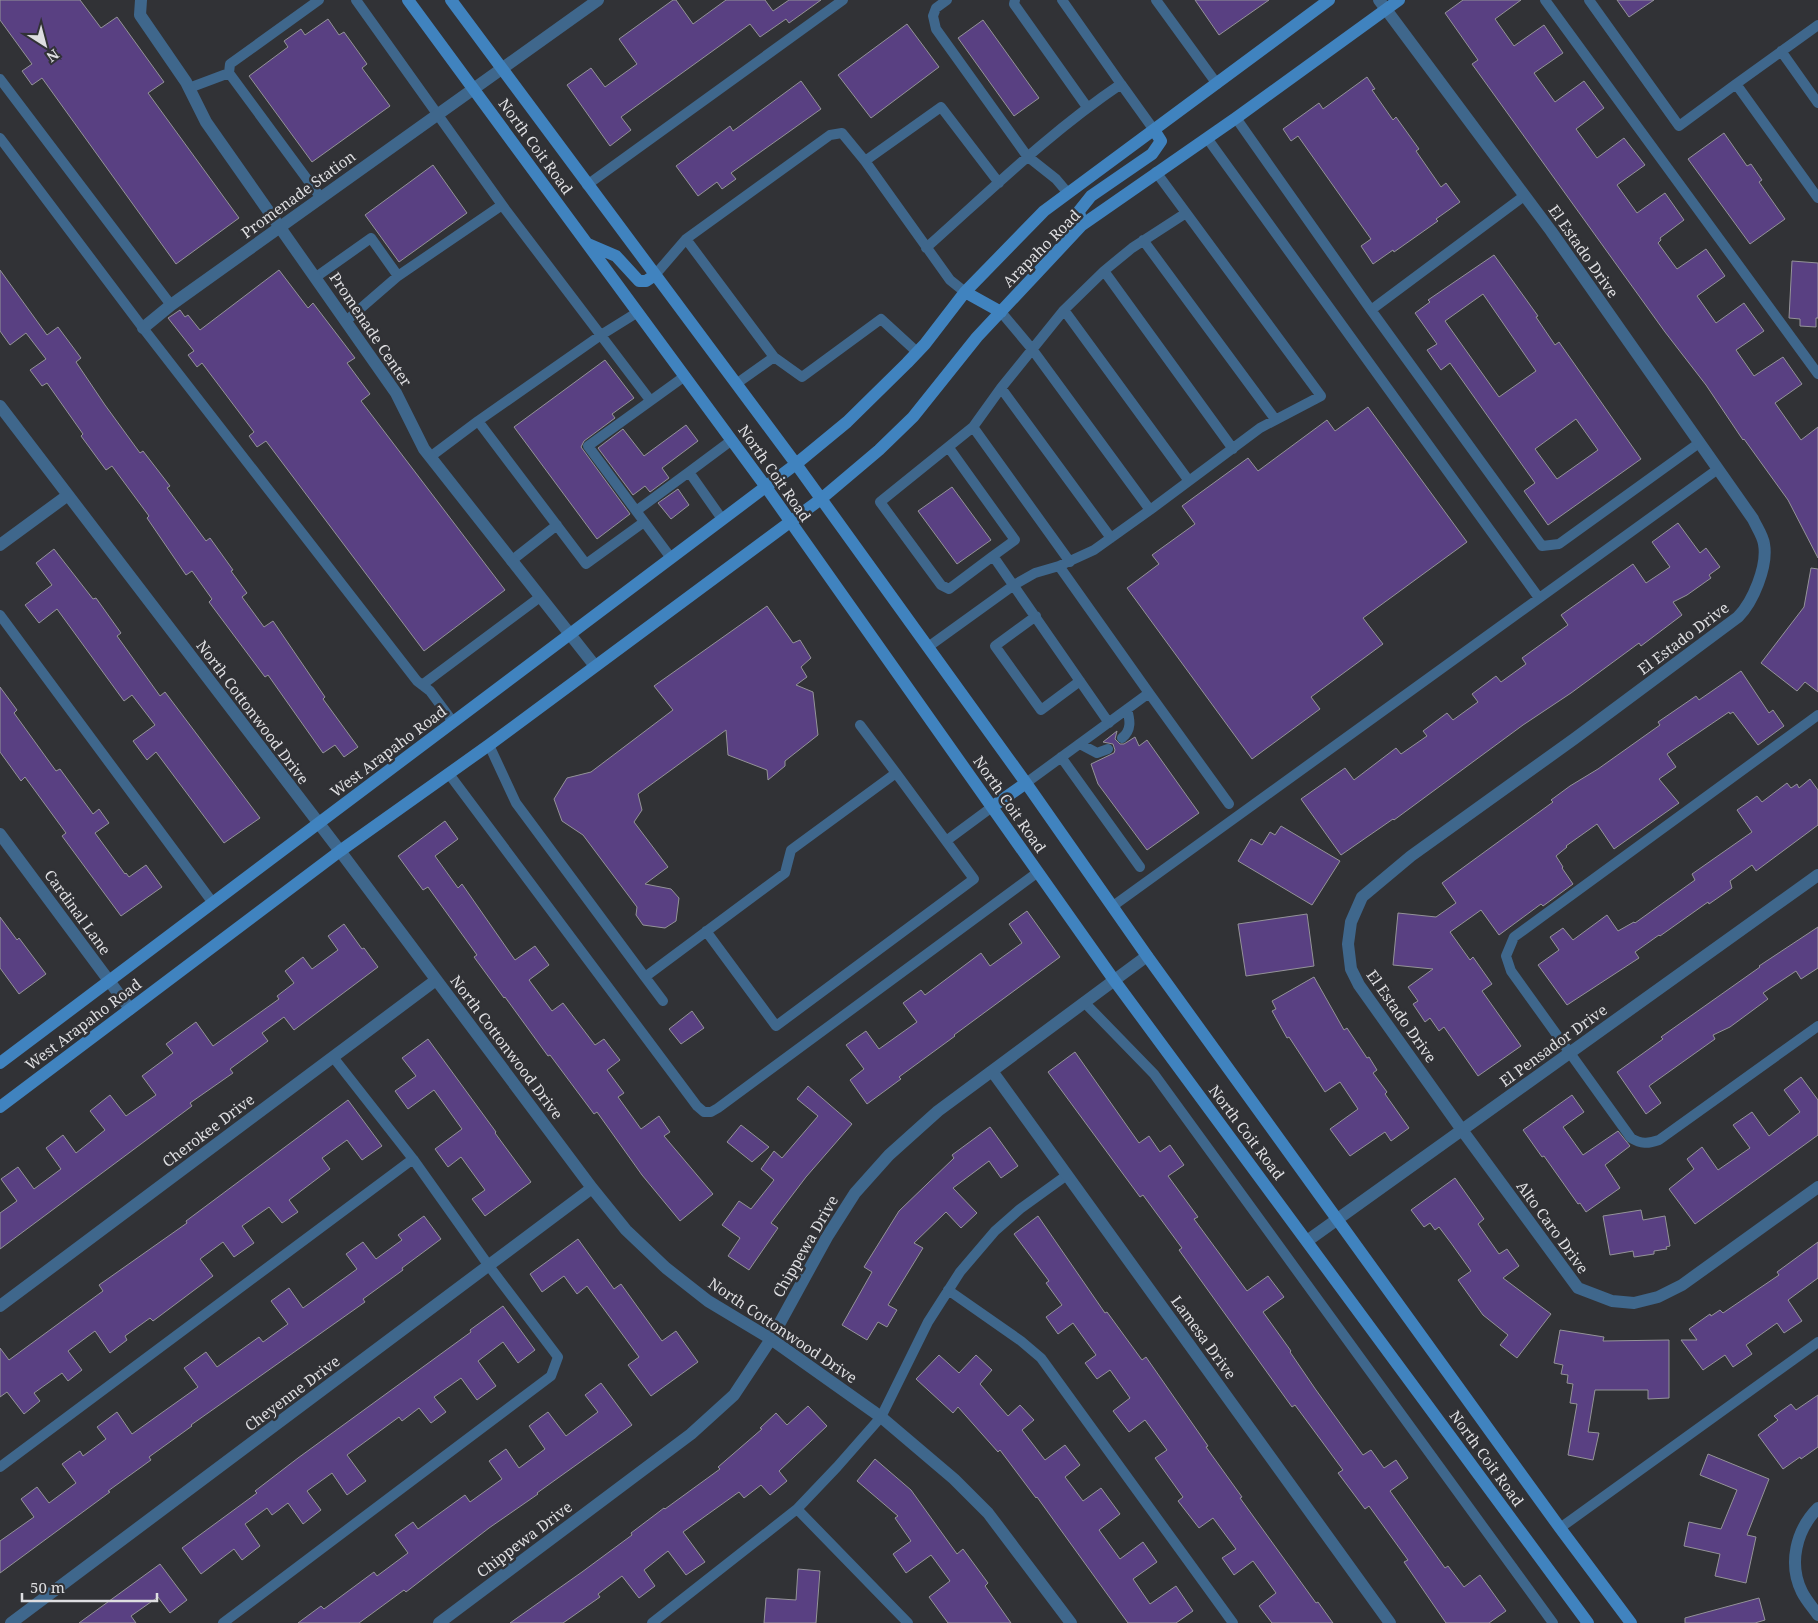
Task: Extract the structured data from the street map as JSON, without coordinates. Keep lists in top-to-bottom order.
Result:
{
  "streets": {
    "main road": ["North Coit Road", "Arapaho Road", "West Arapaho Road"],
    "street": [
      "Promenade Station",
      "El Estado Drive",
      "Promenade Center",
      "North Cottonwood Drive",
      "Cardinal Lane",
      "El Pensador Drive",
      "Cherokee Drive",
      "Alto Caro Drive",
      "Chippewa Drive",
      "Lamesa Drive",
      "Cheyenne Drive"
    ]
  },
  "crossings": [
    ["North Coit Road", "Promenade Station"],
    ["North Coit Road", "Arapaho Road"],
    ["North Coit Road", "West Arapaho Road"],
    ["North Coit Road", "El Pensador Drive"],
    ["North Coit Road", "Chippewa Drive"],
    ["Promenade Station", "Promenade Center"],
    ["Arapaho Road", "El Estado Drive"],
    ["Arapaho Road", "West Arapaho Road"],
    ["El Estado Drive", "El Pensador Drive"],
    ["El Estado Drive", "Alto Caro Drive"],
    ["Promenade Center", "West Arapaho Road"],
    ["North Cottonwood Drive", "West Arapaho Road"],
    ["North Cottonwood Drive", "Cherokee Drive"],
    ["North Cottonwood Drive", "Chippewa Drive"],
    ["North Cottonwood Drive", "Cheyenne Drive"],
    ["West Arapaho Road", "Cardinal Lane"],
    ["El Pensador Drive", "Alto Caro Drive"],
    ["Chippewa Drive", "Lamesa Drive"]
  ],
  "scale_bar": "50 m",
  "north": "bottom right"
}
